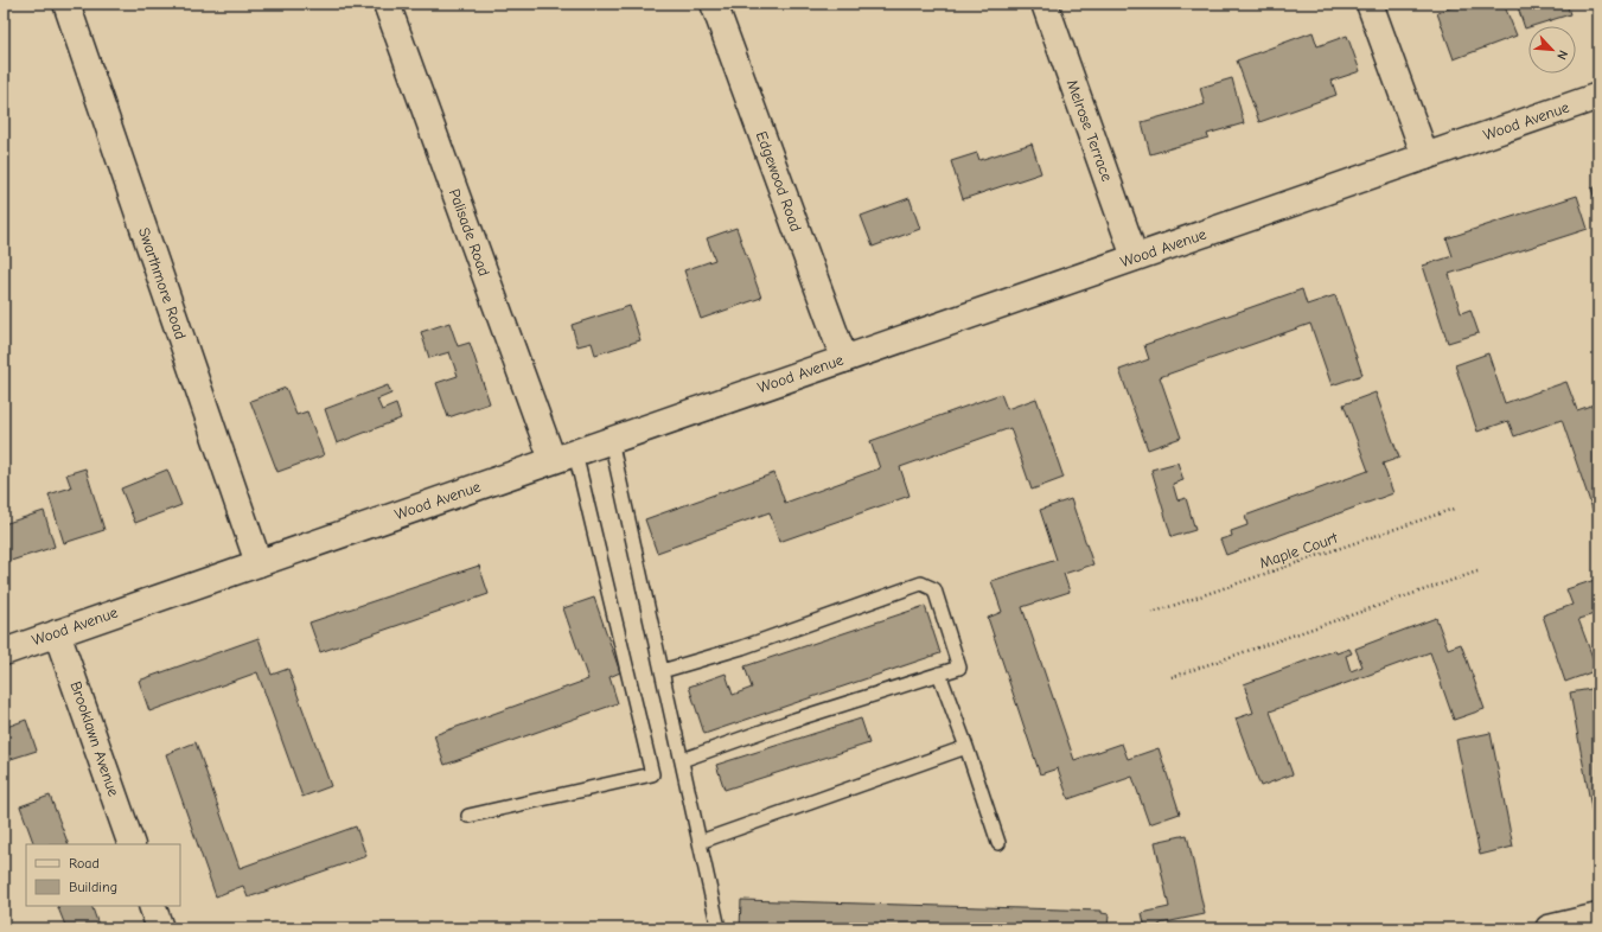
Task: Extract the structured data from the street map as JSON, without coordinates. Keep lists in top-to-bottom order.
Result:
{
  "streets": {
    "street": [
      "Wood Avenue",
      "Melrose Terrace",
      "Edgewood Road",
      "Palisade Road",
      "Swarthmore Road",
      "Brooklawn Avenue"
    ],
    "path": ["Maple Court"]
  },
  "crossings": [
    ["Wood Avenue", "Melrose Terrace"],
    ["Wood Avenue", "Edgewood Road"],
    ["Wood Avenue", "Palisade Road"],
    ["Wood Avenue", "Swarthmore Road"],
    ["Wood Avenue", "Brooklawn Avenue"]
  ],
  "legend": ["Road", "Building"],
  "north": "bottom right"
}
